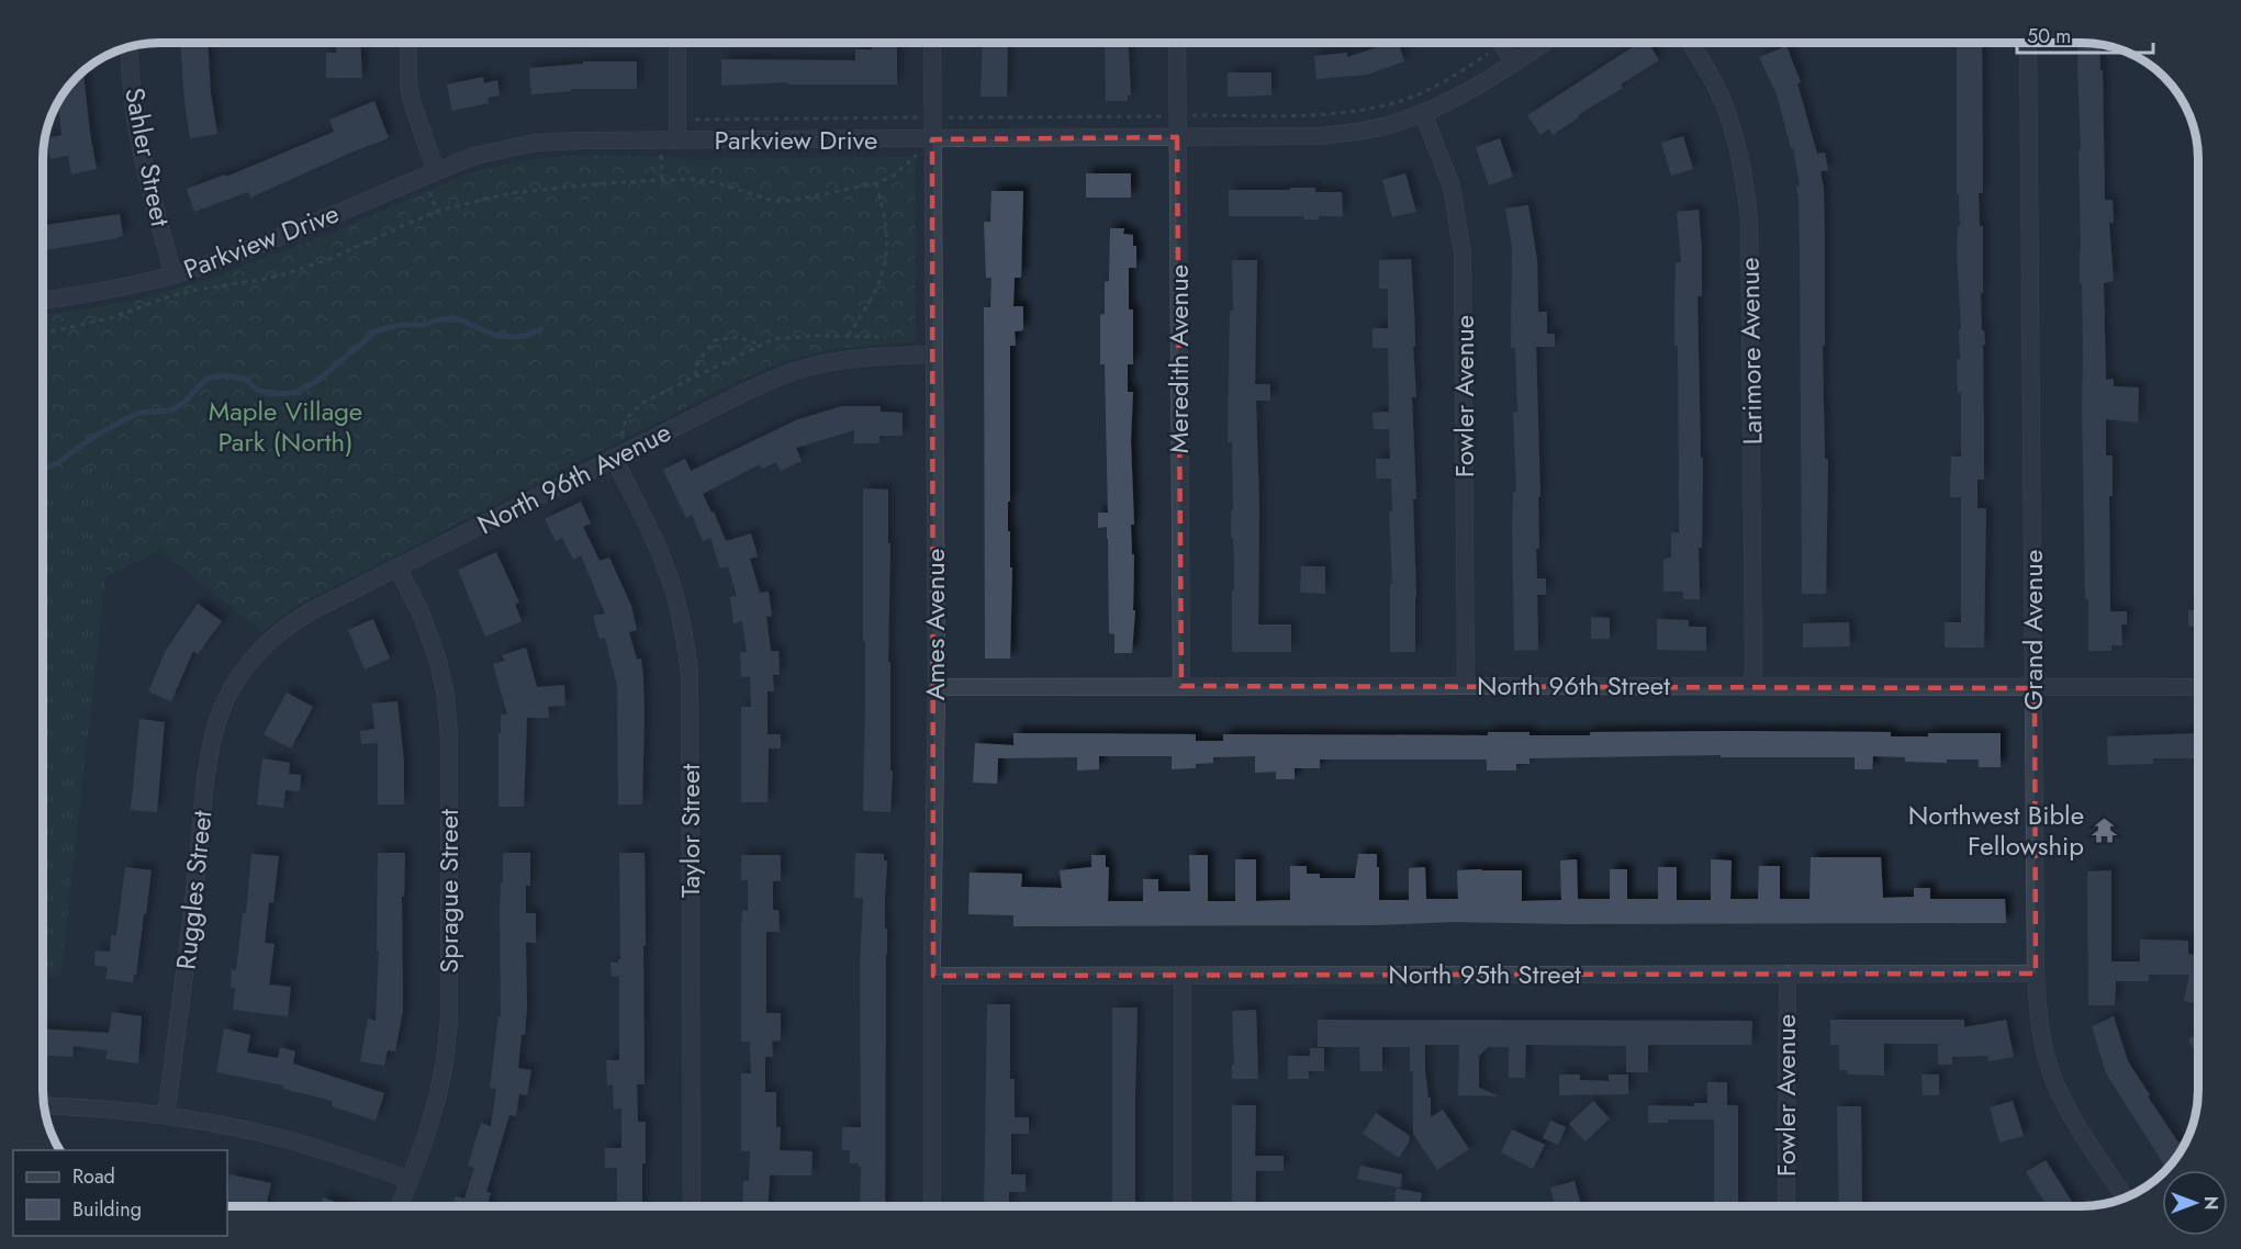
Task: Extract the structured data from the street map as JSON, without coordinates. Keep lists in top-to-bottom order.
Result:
{
  "streets": {
    "street": [
      "Parkview Drive",
      "Sahler Street",
      "Larimore Avenue",
      "Meredith Avenue",
      "Fowler Avenue",
      "North 96th Avenue",
      "Ames Avenue",
      "Grand Avenue",
      "North 96th Street",
      "Taylor Street",
      "Ruggles Street",
      "Sprague Street",
      "North 95th Street"
    ]
  },
  "crossings": [
    ["Parkview Drive", "Sahler Street"],
    ["Parkview Drive", "Meredith Avenue"],
    ["Parkview Drive", "Fowler Avenue"],
    ["Parkview Drive", "Ames Avenue"],
    ["Larimore Avenue", "North 96th Street"],
    ["Meredith Avenue", "North 96th Street"],
    ["Fowler Avenue", "North 96th Street"],
    ["Fowler Avenue", "North 95th Street"],
    ["North 96th Avenue", "Ames Avenue"],
    ["North 96th Avenue", "Taylor Street"],
    ["North 96th Avenue", "Ruggles Street"],
    ["North 96th Avenue", "Sprague Street"],
    ["Ames Avenue", "North 96th Street"],
    ["Ames Avenue", "North 95th Street"],
    ["Grand Avenue", "North 96th Street"],
    ["Grand Avenue", "North 95th Street"]
  ],
  "parks": ["Maple Village Park (North)"],
  "places": {
    "temple": ["Northwest Bible Fellowship"]
  },
  "legend": ["Road", "Building"],
  "scale_bar": "50 m",
  "north": "right"
}
